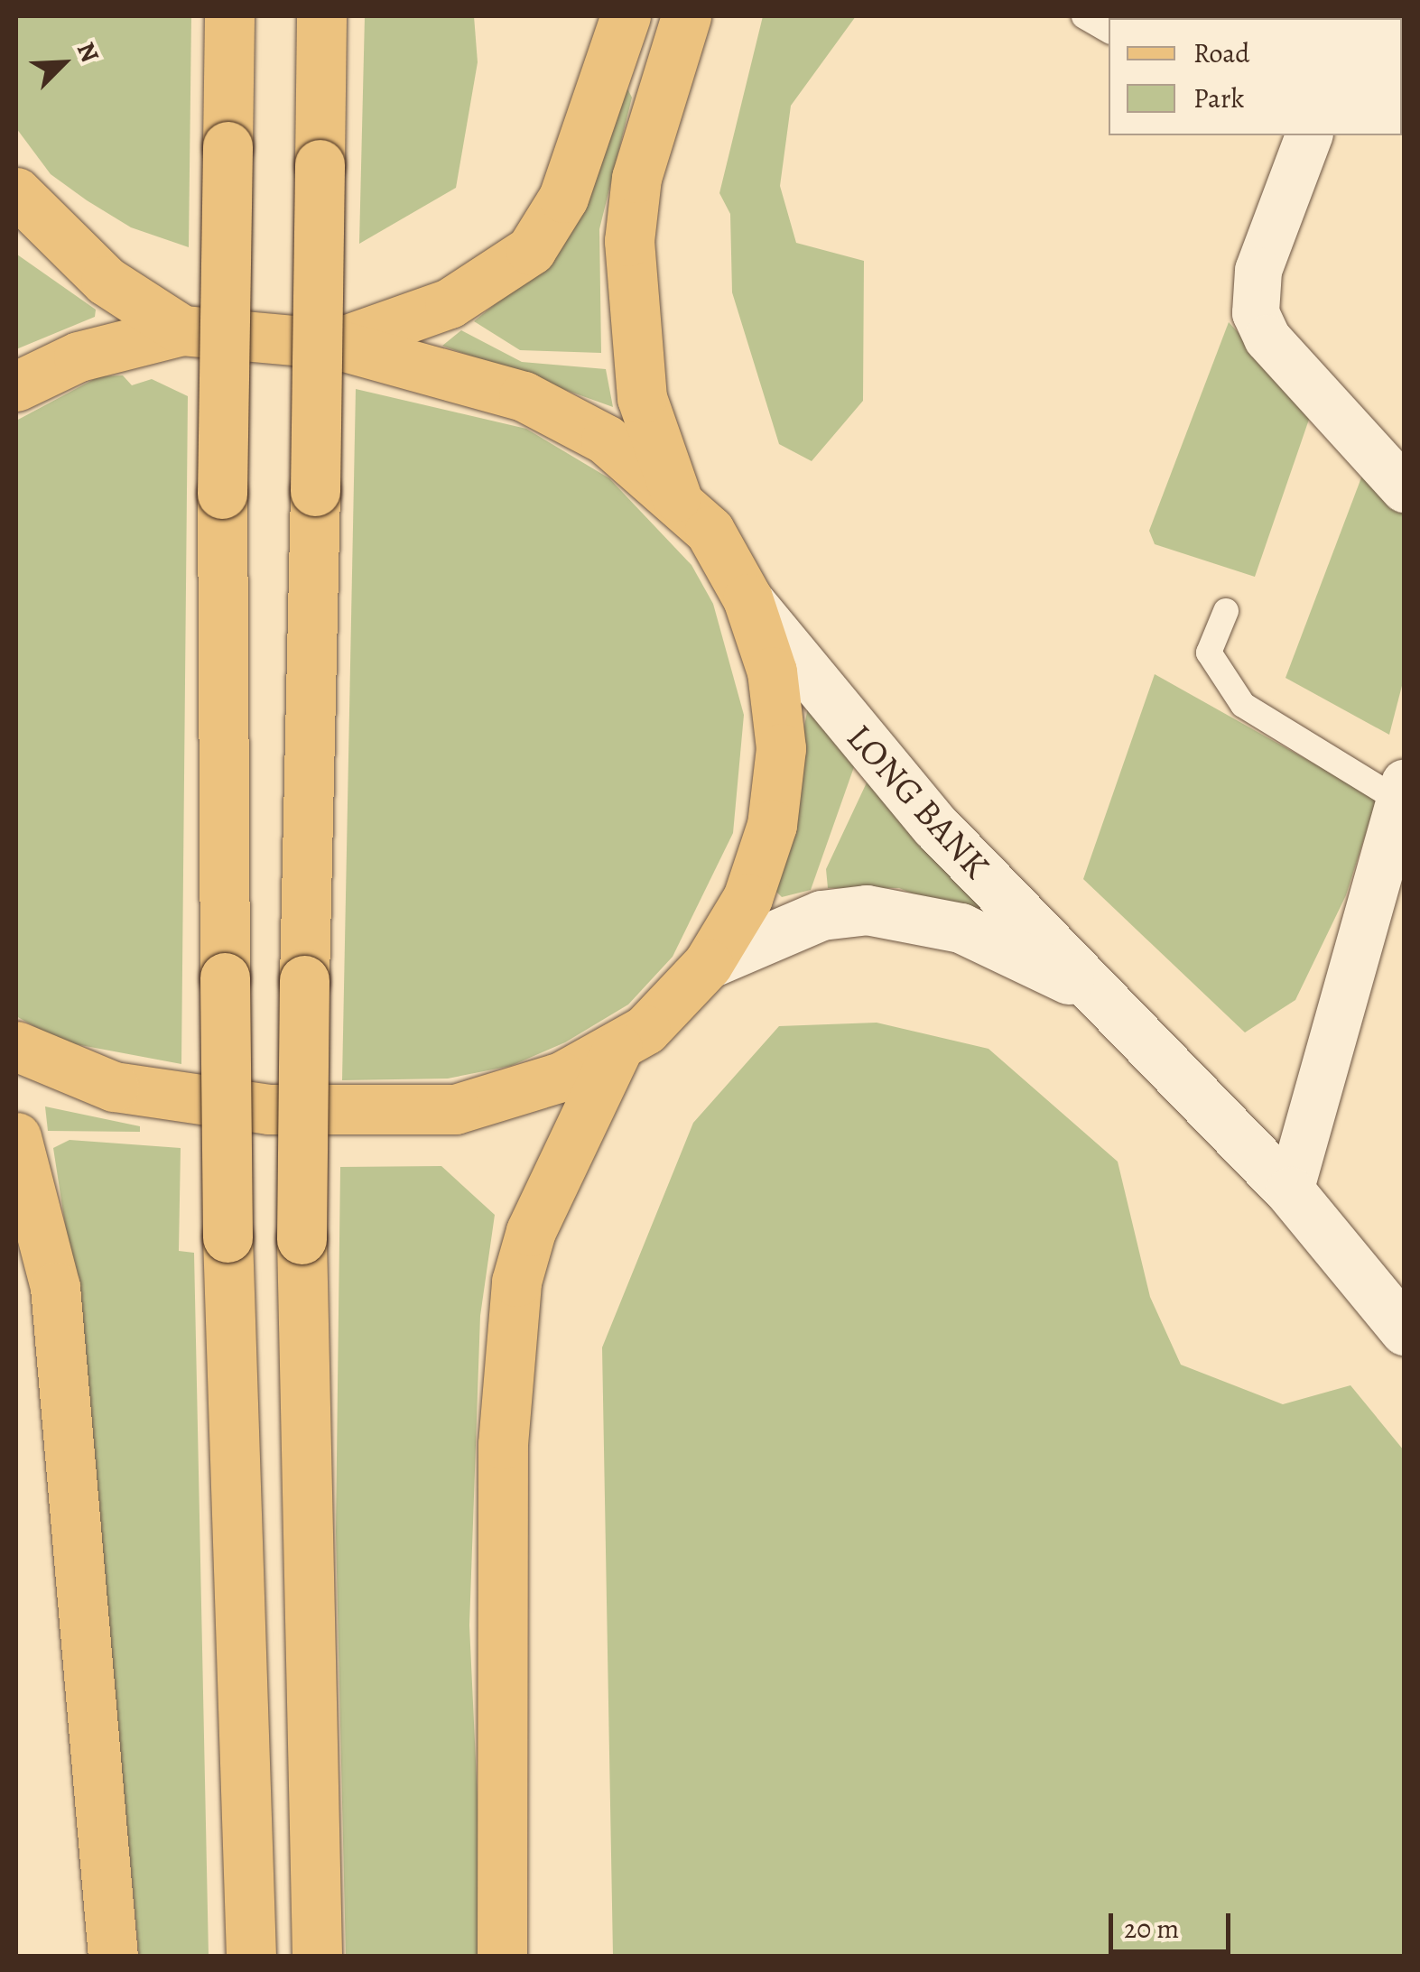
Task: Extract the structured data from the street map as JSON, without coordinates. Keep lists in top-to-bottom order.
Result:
{
  "streets": {
    "main road": ["LONG BANK"]
  },
  "legend": ["Road", "Park"],
  "scale_bar": "20 m",
  "north": "top right"
}
